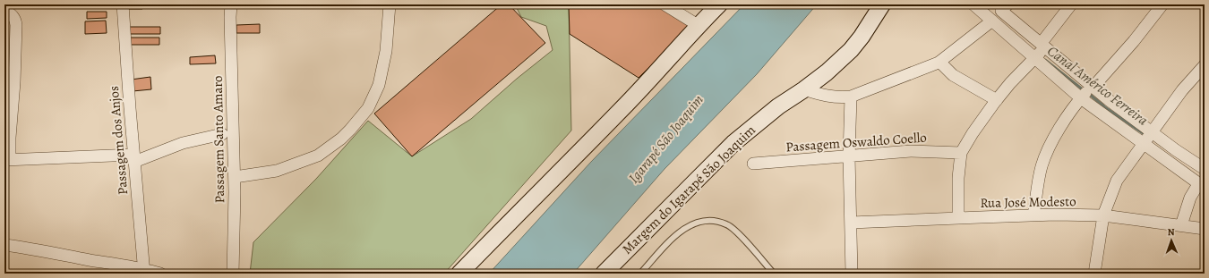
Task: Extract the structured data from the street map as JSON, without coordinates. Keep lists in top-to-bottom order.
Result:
{
  "streets": {
    "street": [
      "Passagem Santo Amaro",
      "Passagem dos Anjos",
      "Passagem Oswaldo Coello",
      "Margem do Igarapé São Joaquim",
      "Rua José Modesto"
    ]
  },
  "water": ["Canal Américo Ferreira", "Igarapé São Joaquim"],
  "north": "top"
}
